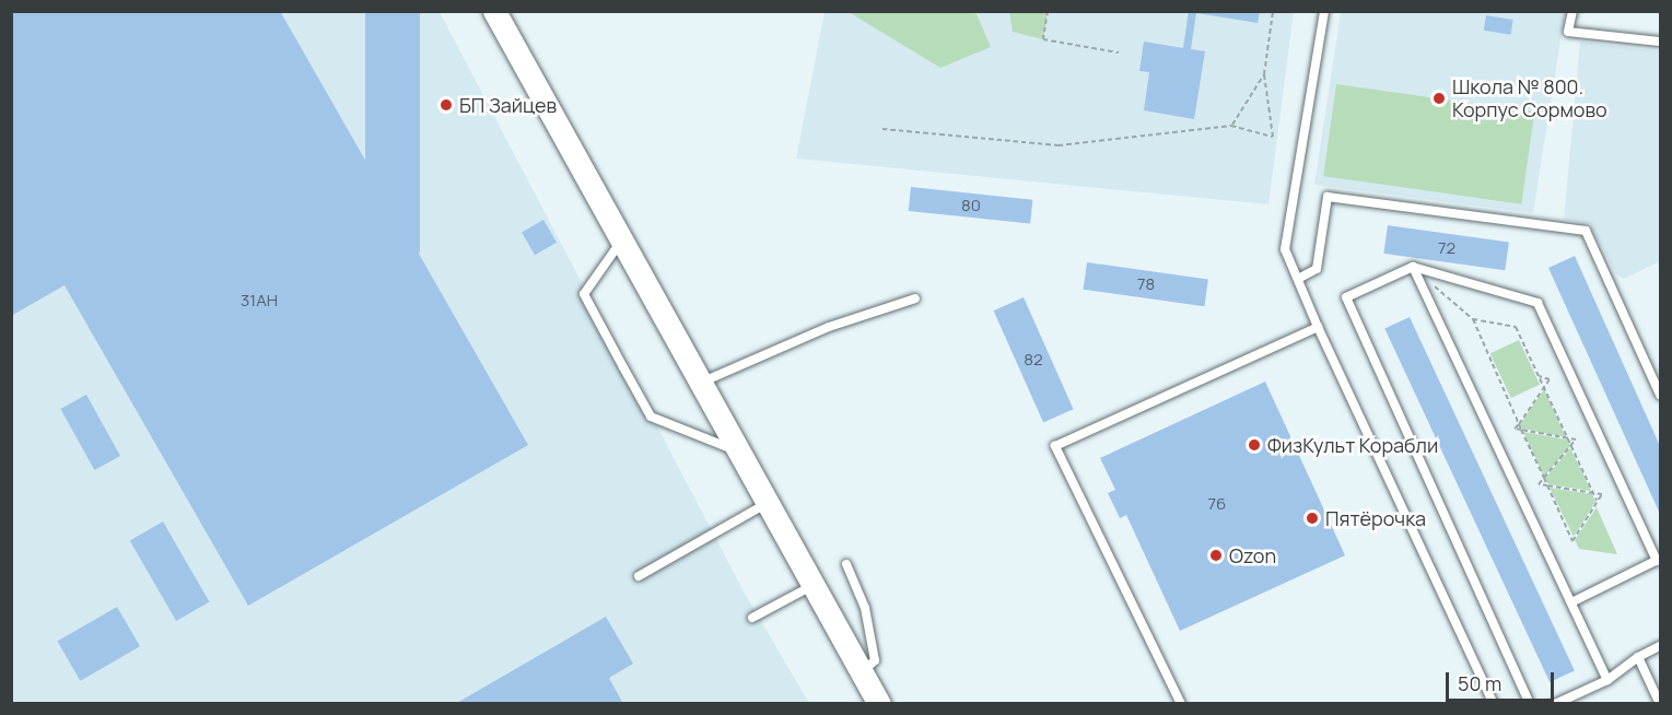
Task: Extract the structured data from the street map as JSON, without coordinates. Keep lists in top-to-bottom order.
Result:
{
  "places": [
    "Школа № 800. Корпус Сормово",
    "БП Зайцев",
    "ФизКульт Корабли",
    "Пятёрочка",
    "Ozon"
  ],
  "house_numbers": [
    "80",
    "72",
    "78",
    "31АН",
    "82",
    "76"
  ],
  "scale_bar": "50 m"
}
